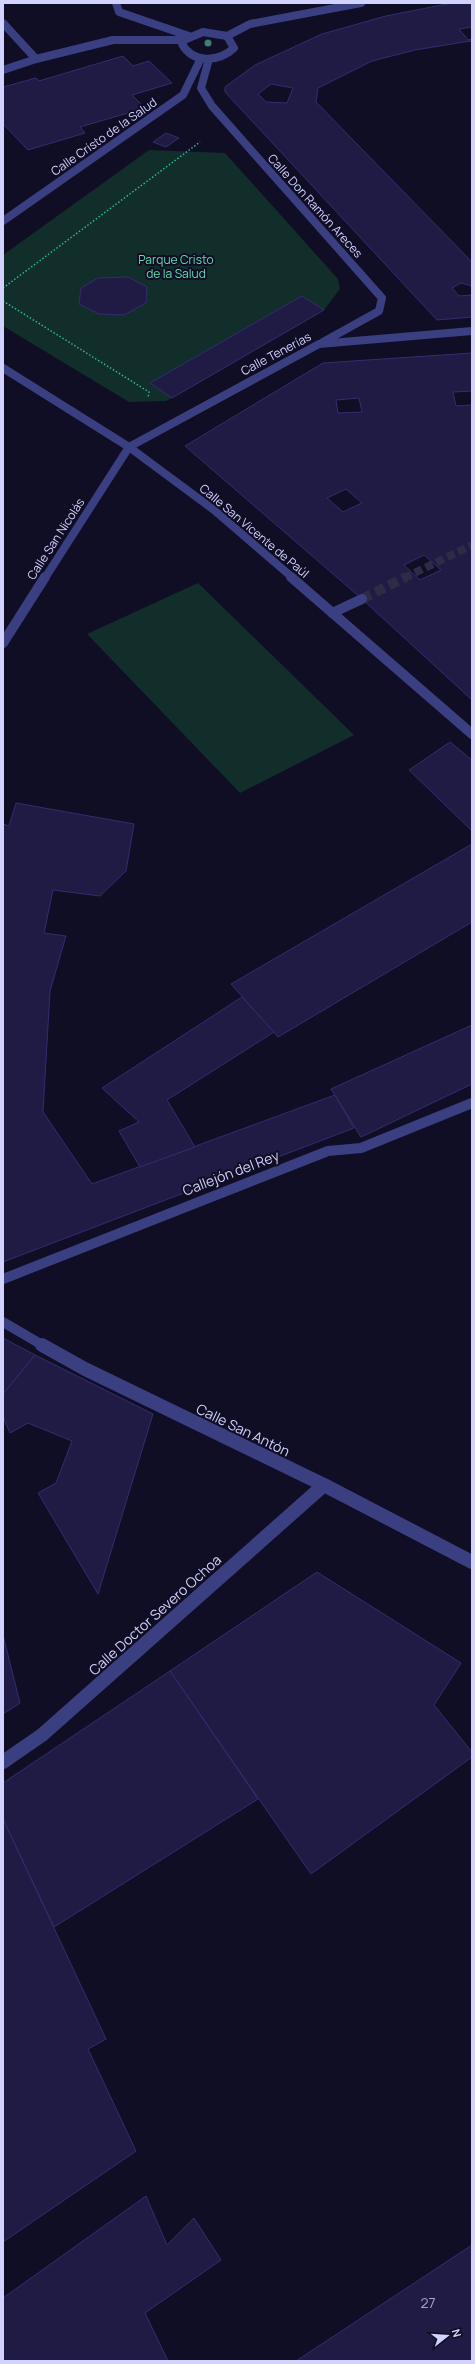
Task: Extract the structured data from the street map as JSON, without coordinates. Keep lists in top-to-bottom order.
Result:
{
  "streets": {
    "street": [
      "Calle Cristo de la Salud",
      "Calle Don Ramón Areces",
      "Calle Tenerías",
      "Calle San Vicente de Paúl",
      "Calle San Nicolás",
      "Callejón del Rey",
      "Calle San Antón",
      "Calle Doctor Severo Ochoa"
    ]
  },
  "crossings": [
    ["Calle Don Ramón Areces", "Calle Tenerías"],
    ["Calle Tenerías", "Calle San Vicente de Paúl"],
    ["Calle Tenerías", "Calle San Nicolás"],
    ["Calle San Vicente de Paúl", "Calle San Nicolás"],
    ["Calle San Antón", "Calle Doctor Severo Ochoa"]
  ],
  "parks": ["Parque Cristo de la Salud"],
  "house_numbers": ["27"],
  "north": "right"
}
